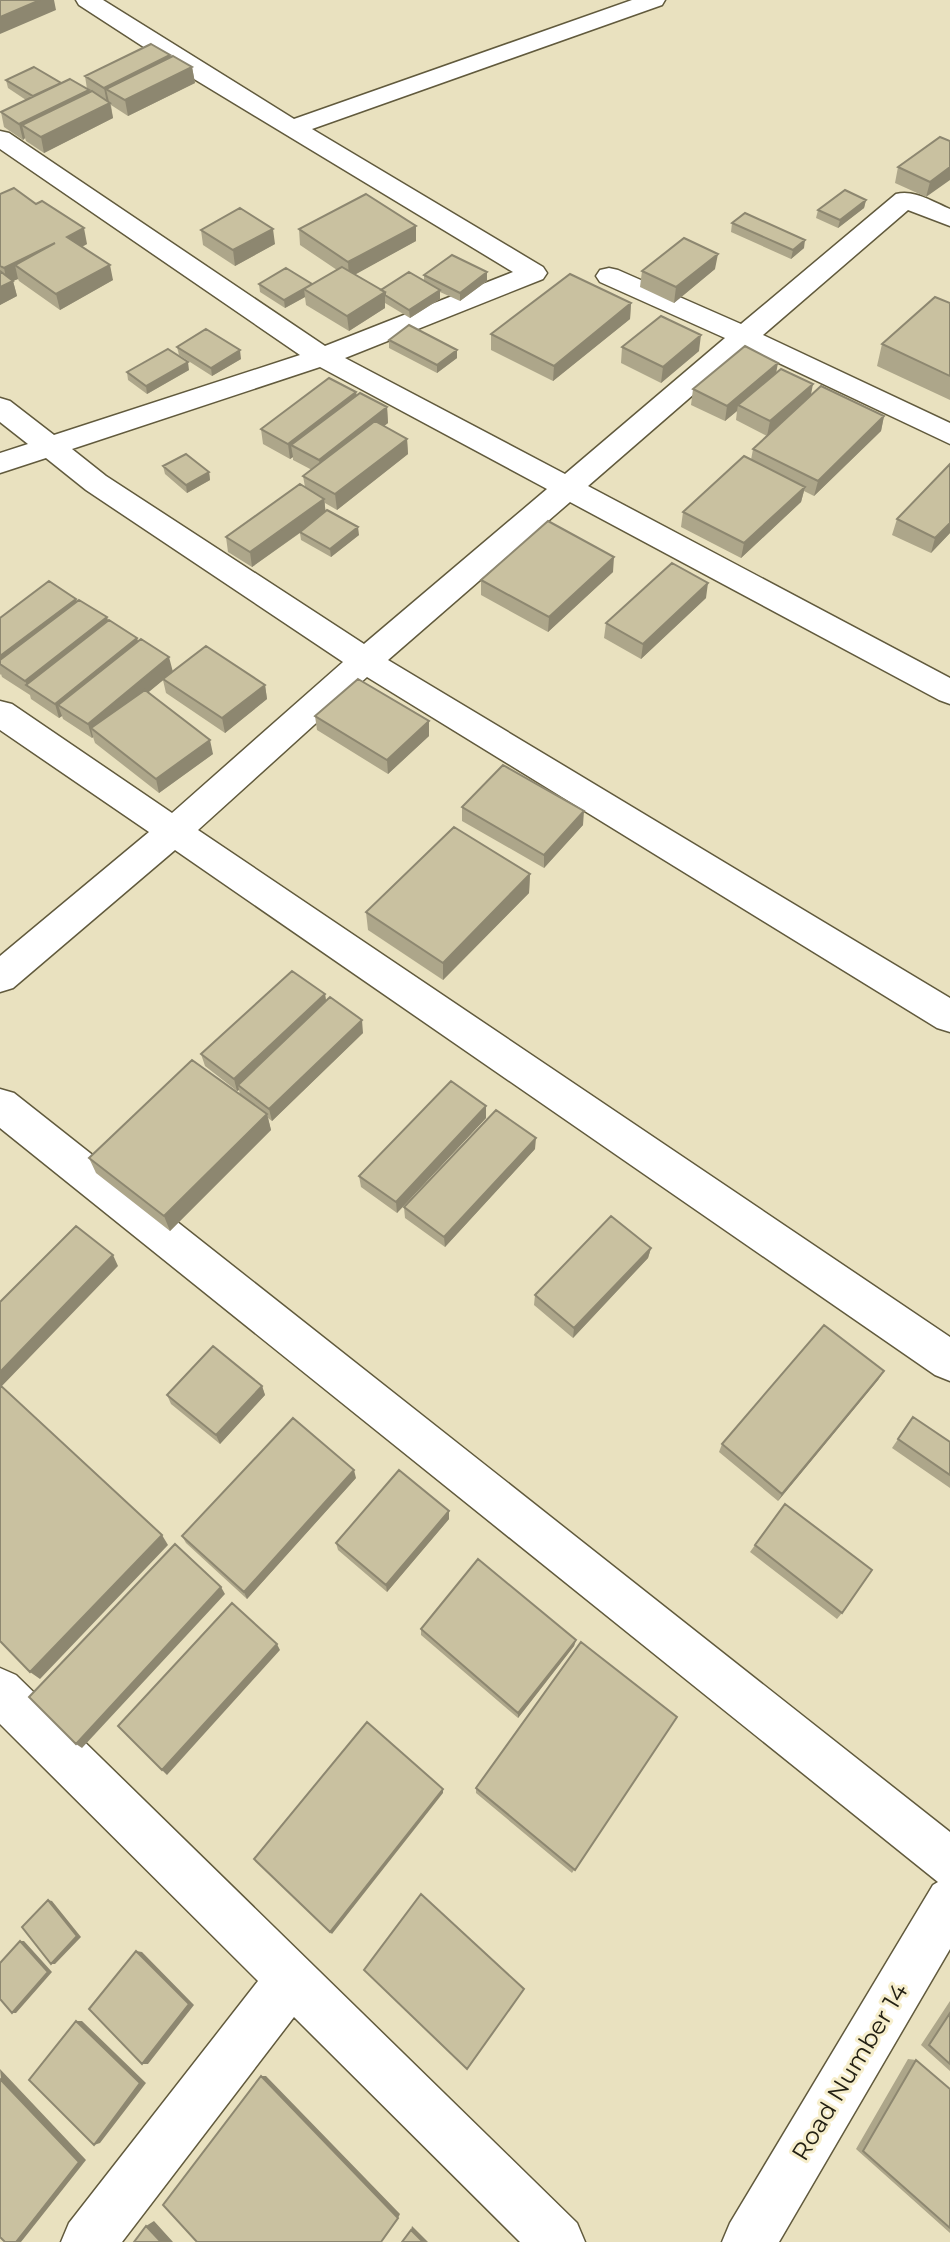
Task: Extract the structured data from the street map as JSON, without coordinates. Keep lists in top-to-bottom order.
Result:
{
  "streets": {
    "street": ["Road Number 14"]
  }
}
